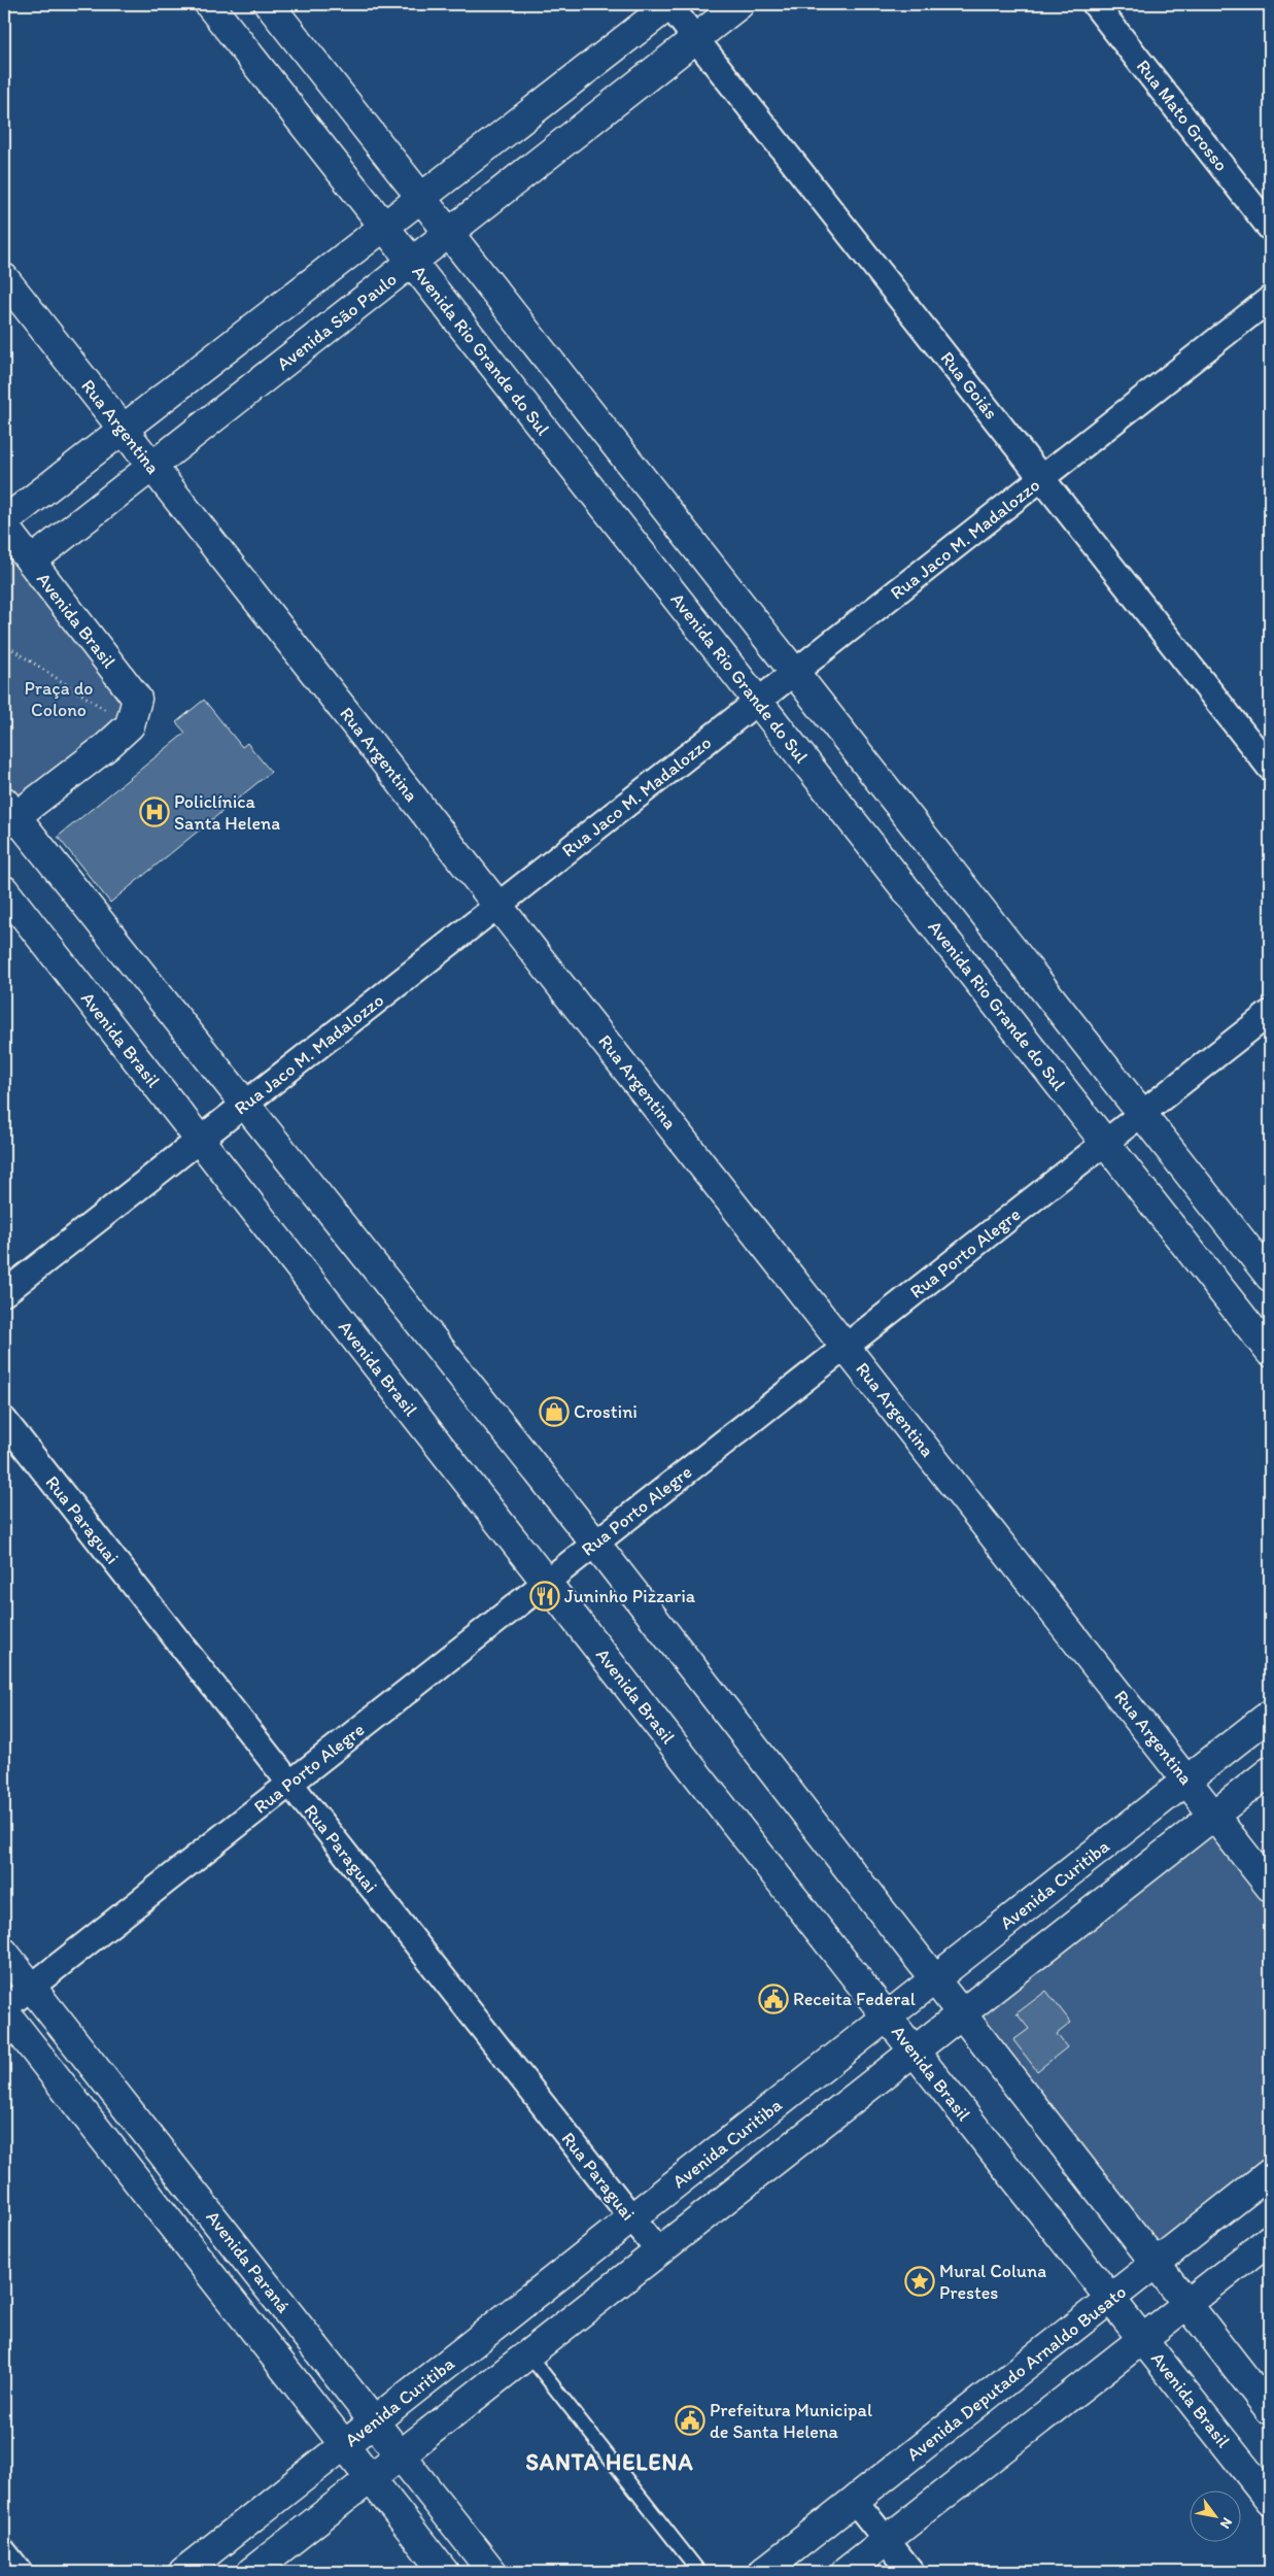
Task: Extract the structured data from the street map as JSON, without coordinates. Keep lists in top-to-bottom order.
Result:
{
  "streets": {
    "street": [
      "Rua Mato Grosso",
      "Avenida São Paulo",
      "Avenida Rio Grande do Sul",
      "Rua Goiás",
      "Rua Argentina",
      "Rua Jaco M. Madalozzo",
      "Avenida Brasil",
      "Rua Porto Alegre",
      "Rua Paraguai",
      "Avenida Curitiba",
      "Avenida Paraná",
      "Avenida Deputado Arnaldo Busato"
    ]
  },
  "crossings": [
    ["Avenida São Paulo", "Avenida Rio Grande do Sul"],
    ["Avenida São Paulo", "Rua Goiás"],
    ["Avenida São Paulo", "Rua Argentina"],
    ["Avenida São Paulo", "Avenida Brasil"],
    ["Avenida Rio Grande do Sul", "Rua Jaco M. Madalozzo"],
    ["Avenida Rio Grande do Sul", "Rua Porto Alegre"],
    ["Rua Goiás", "Rua Jaco M. Madalozzo"],
    ["Rua Argentina", "Rua Jaco M. Madalozzo"],
    ["Rua Argentina", "Rua Porto Alegre"],
    ["Rua Argentina", "Avenida Curitiba"],
    ["Rua Jaco M. Madalozzo", "Avenida Brasil"],
    ["Avenida Brasil", "Rua Porto Alegre"],
    ["Avenida Brasil", "Avenida Curitiba"],
    ["Avenida Brasil", "Avenida Deputado Arnaldo Busato"],
    ["Rua Porto Alegre", "Rua Paraguai"],
    ["Rua Porto Alegre", "Avenida Paraná"],
    ["Rua Paraguai", "Avenida Curitiba"],
    ["Avenida Curitiba", "Avenida Paraná"]
  ],
  "districts": ["SANTA HELENA"],
  "parks": ["Praça do Colono"],
  "places": {
    "hospital": ["Policlínica Santa Helena"],
    "shop": ["Crostini"],
    "restaurant": ["Juninho Pizzaria"],
    "public building": ["Receita Federal", "Prefeitura Municipal de Santa Helena"],
    "place": ["Mural Coluna Prestes"]
  },
  "north": "bottom right"
}
